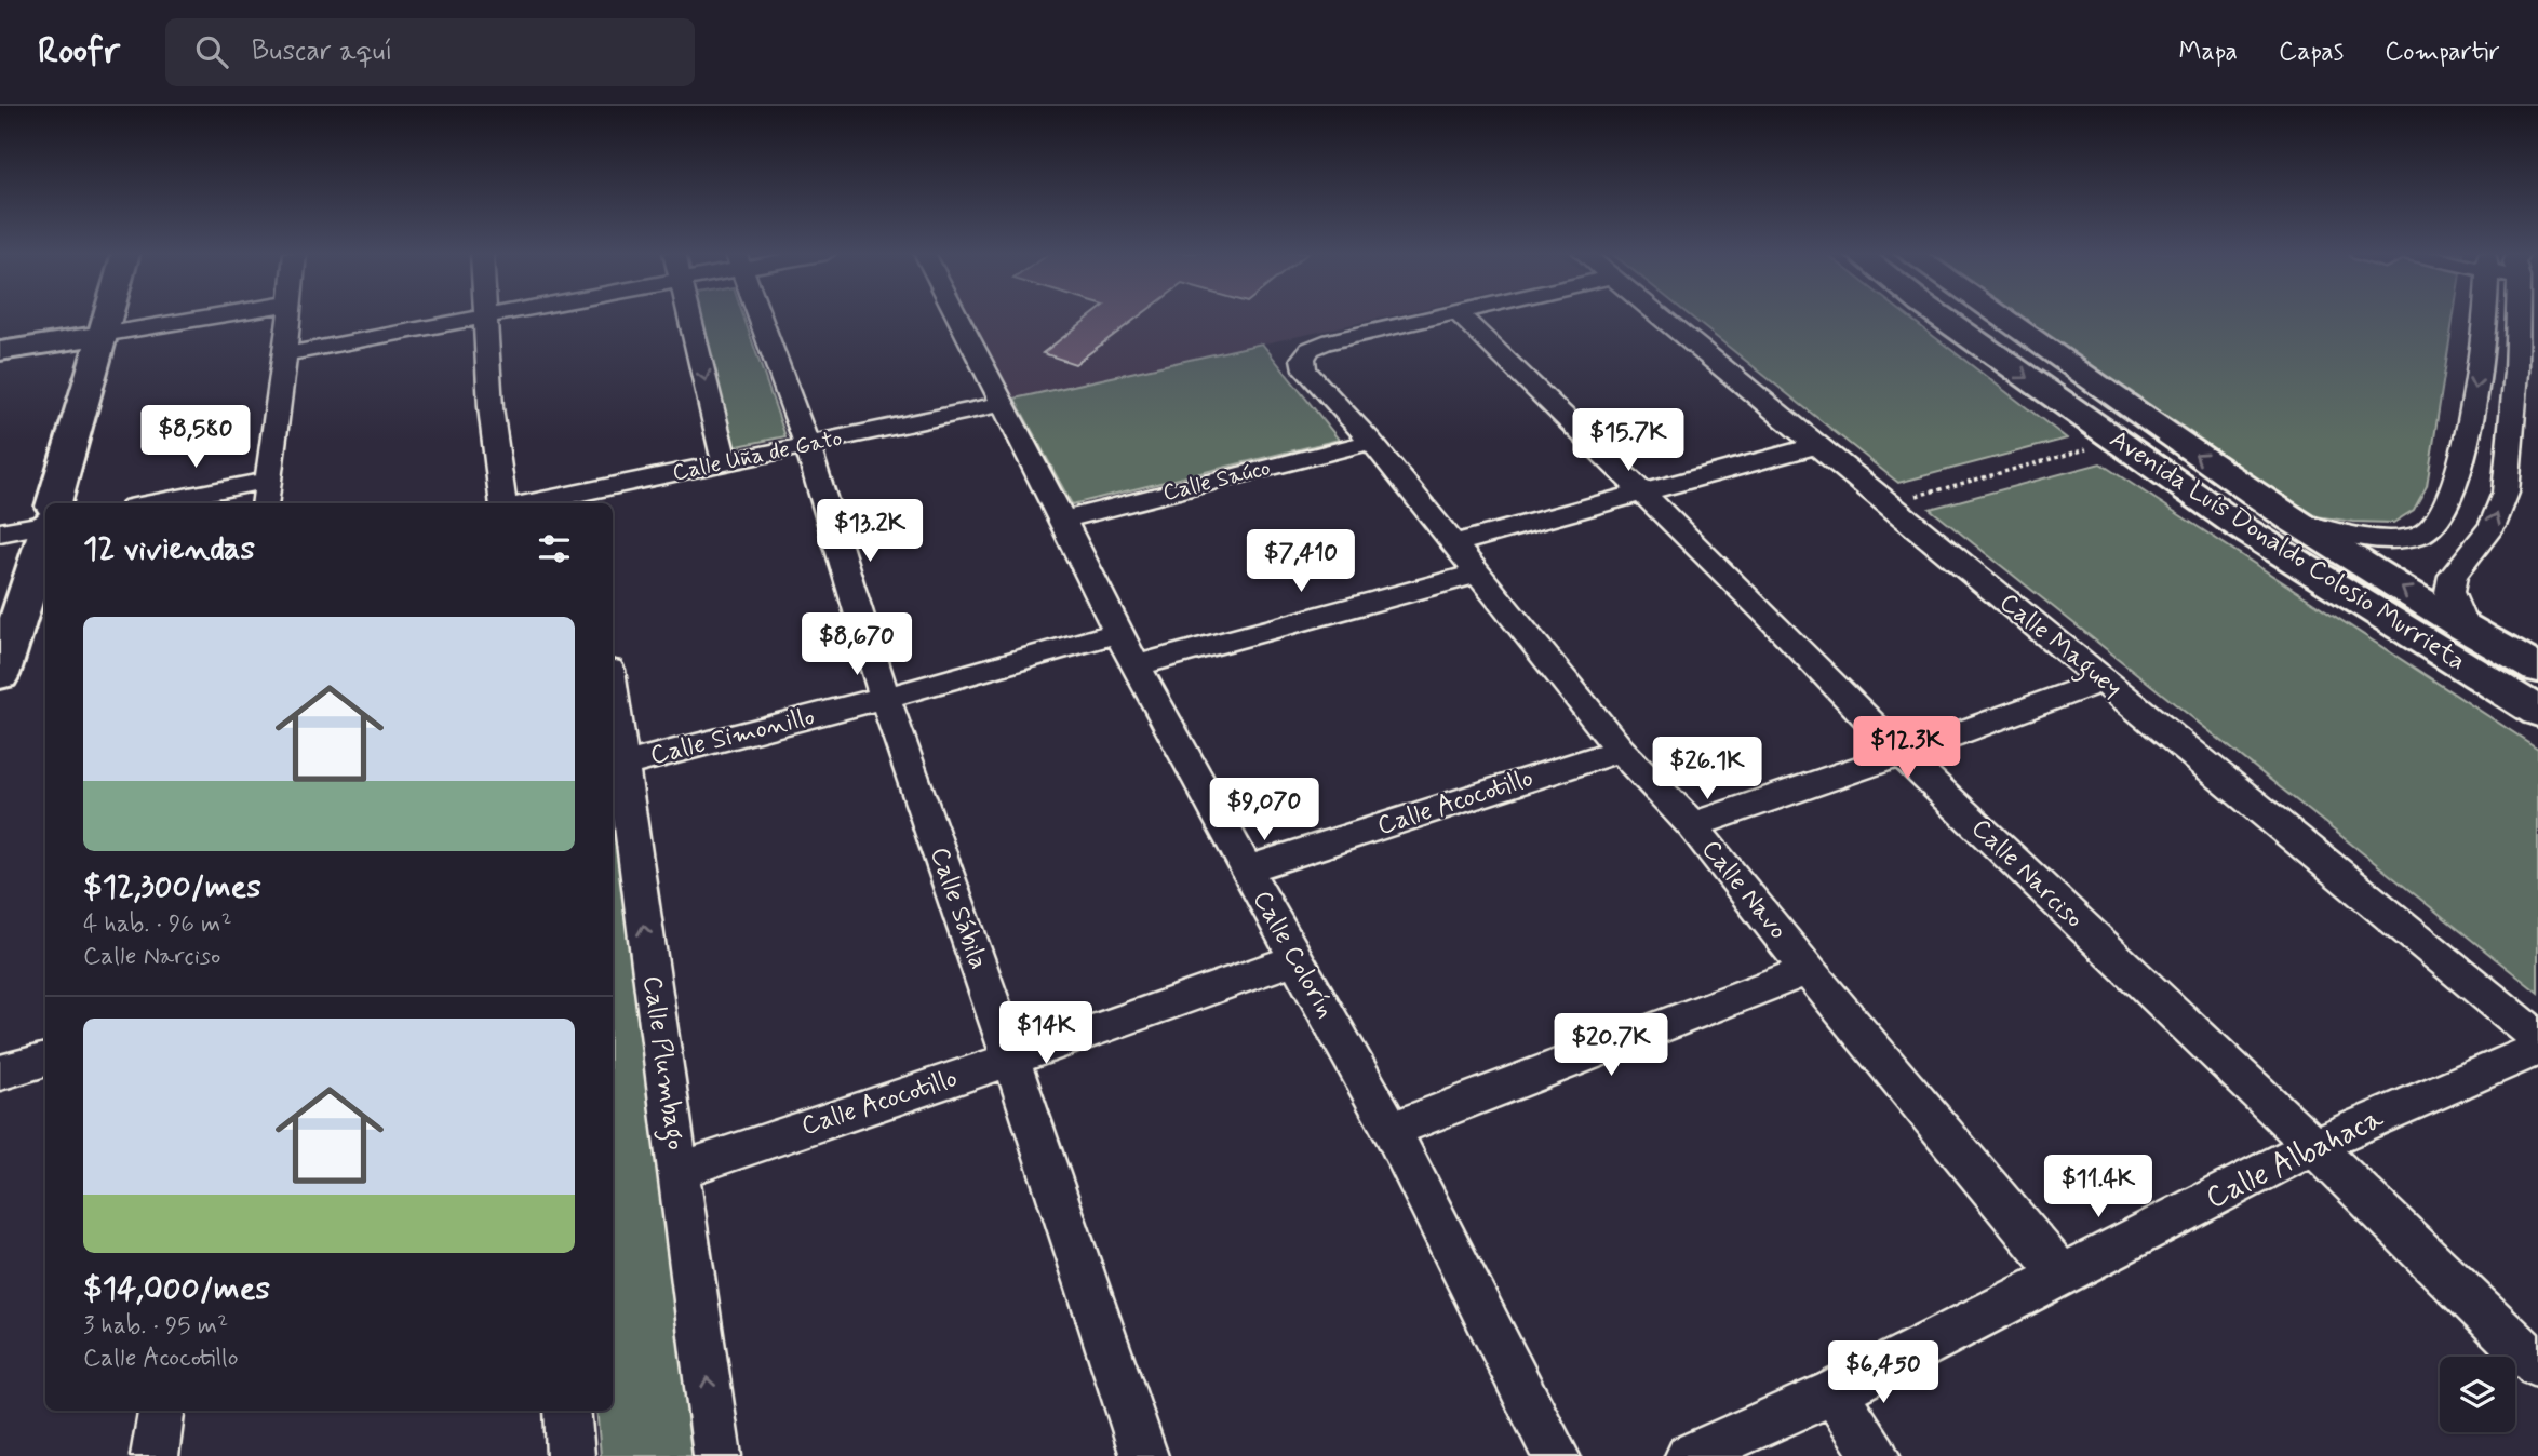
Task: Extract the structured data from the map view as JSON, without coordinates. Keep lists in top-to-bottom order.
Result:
{
  "streets": {
    "main road": ["Avenida Luis Donaldo Colosio Murrieta"],
    "street": [
      "Calle Uña de Gato",
      "Calle Saúco",
      "Calle Maguey",
      "Calle Simonillo",
      "Calle Acocotillo",
      "Calle Narciso",
      "Calle Navo",
      "Calle Sábila",
      "Calle Colorín",
      "Calle Plumbago",
      "Calle Albahaca"
    ]
  },
  "crossings": [
    ["Calle Uña de Gato", "Calle Sábila"],
    ["Calle Uña de Gato", "Calle Colorín"],
    ["Calle Saúco", "Calle Navo"],
    ["Calle Saúco", "Calle Colorín"],
    ["Calle Simonillo", "Calle Sábila"],
    ["Calle Simonillo", "Calle Colorín"],
    ["Calle Simonillo", "Calle Plumbago"],
    ["Calle Acocotillo", "Calle Navo"],
    ["Calle Acocotillo", "Calle Sábila"],
    ["Calle Acocotillo", "Calle Colorín"],
    ["Calle Acocotillo", "Calle Plumbago"],
    ["Calle Narciso", "Calle Albahaca"],
    ["Calle Navo", "Calle Albahaca"]
  ],
  "one_way": ["Calle Plumbago"],
  "page": {
    "header": "Roofr",
    "search": "Buscar aquí",
    "nav": ["Mapa", "Capas", "Compartir"],
    "price": [
      "$8,580",
      "$15.7K",
      "$13.2K",
      "$7,410",
      "$8,670",
      "$12.3K",
      "$26.1K",
      "$9,070",
      "$14K",
      "$20.7K",
      "$11.4K",
      "$6,450"
    ],
    "heading": "12 viviendas",
    "list": [
      {
        "name": "$12,300/mes",
        "note": "4 hab. · 96 m² · Calle Narciso"
      },
      {
        "name": "$14,000/mes",
        "note": "3 hab. · 95 m² · Calle Acocotillo"
      }
    ]
  }
}
